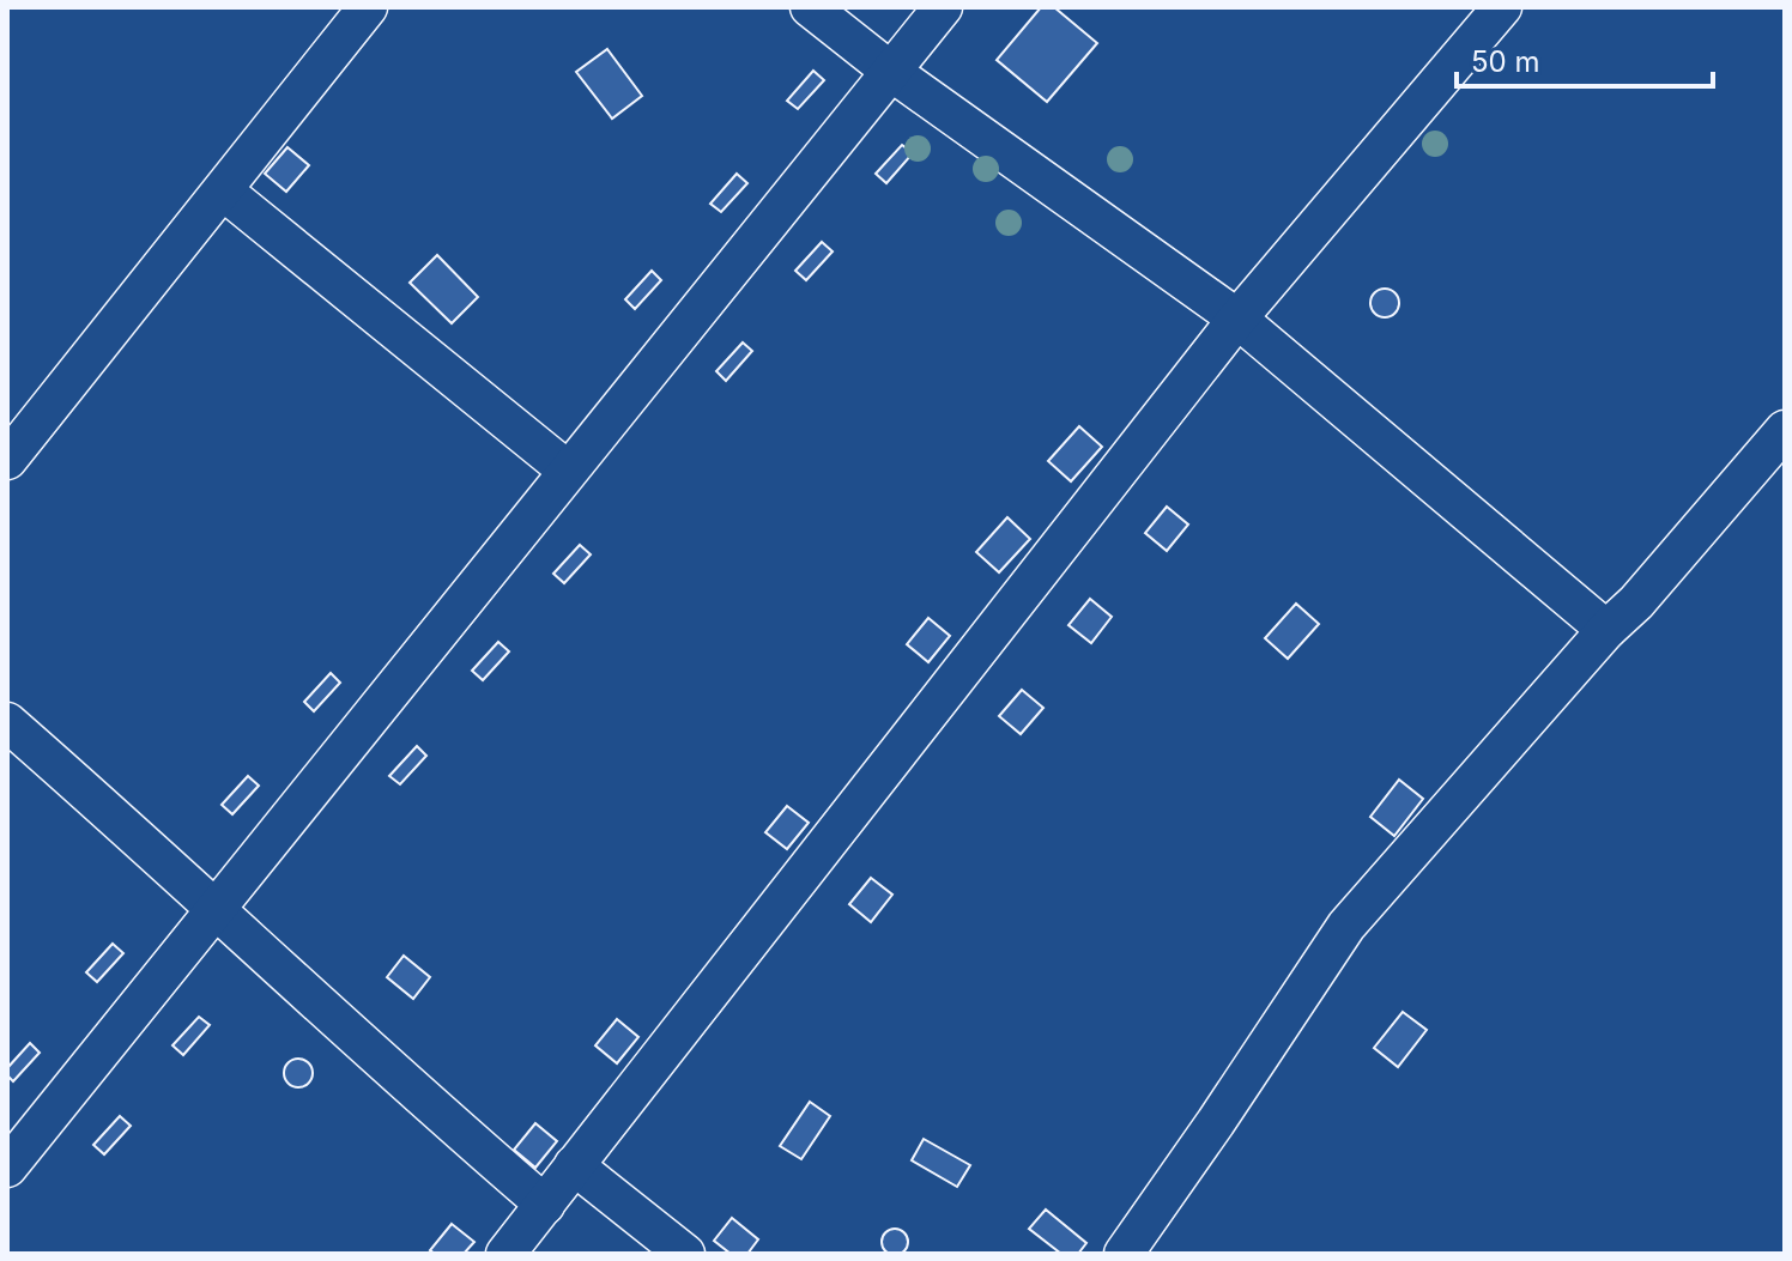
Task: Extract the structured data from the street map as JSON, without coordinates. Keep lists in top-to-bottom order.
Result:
{
  "scale_bar": "50 m"
}
